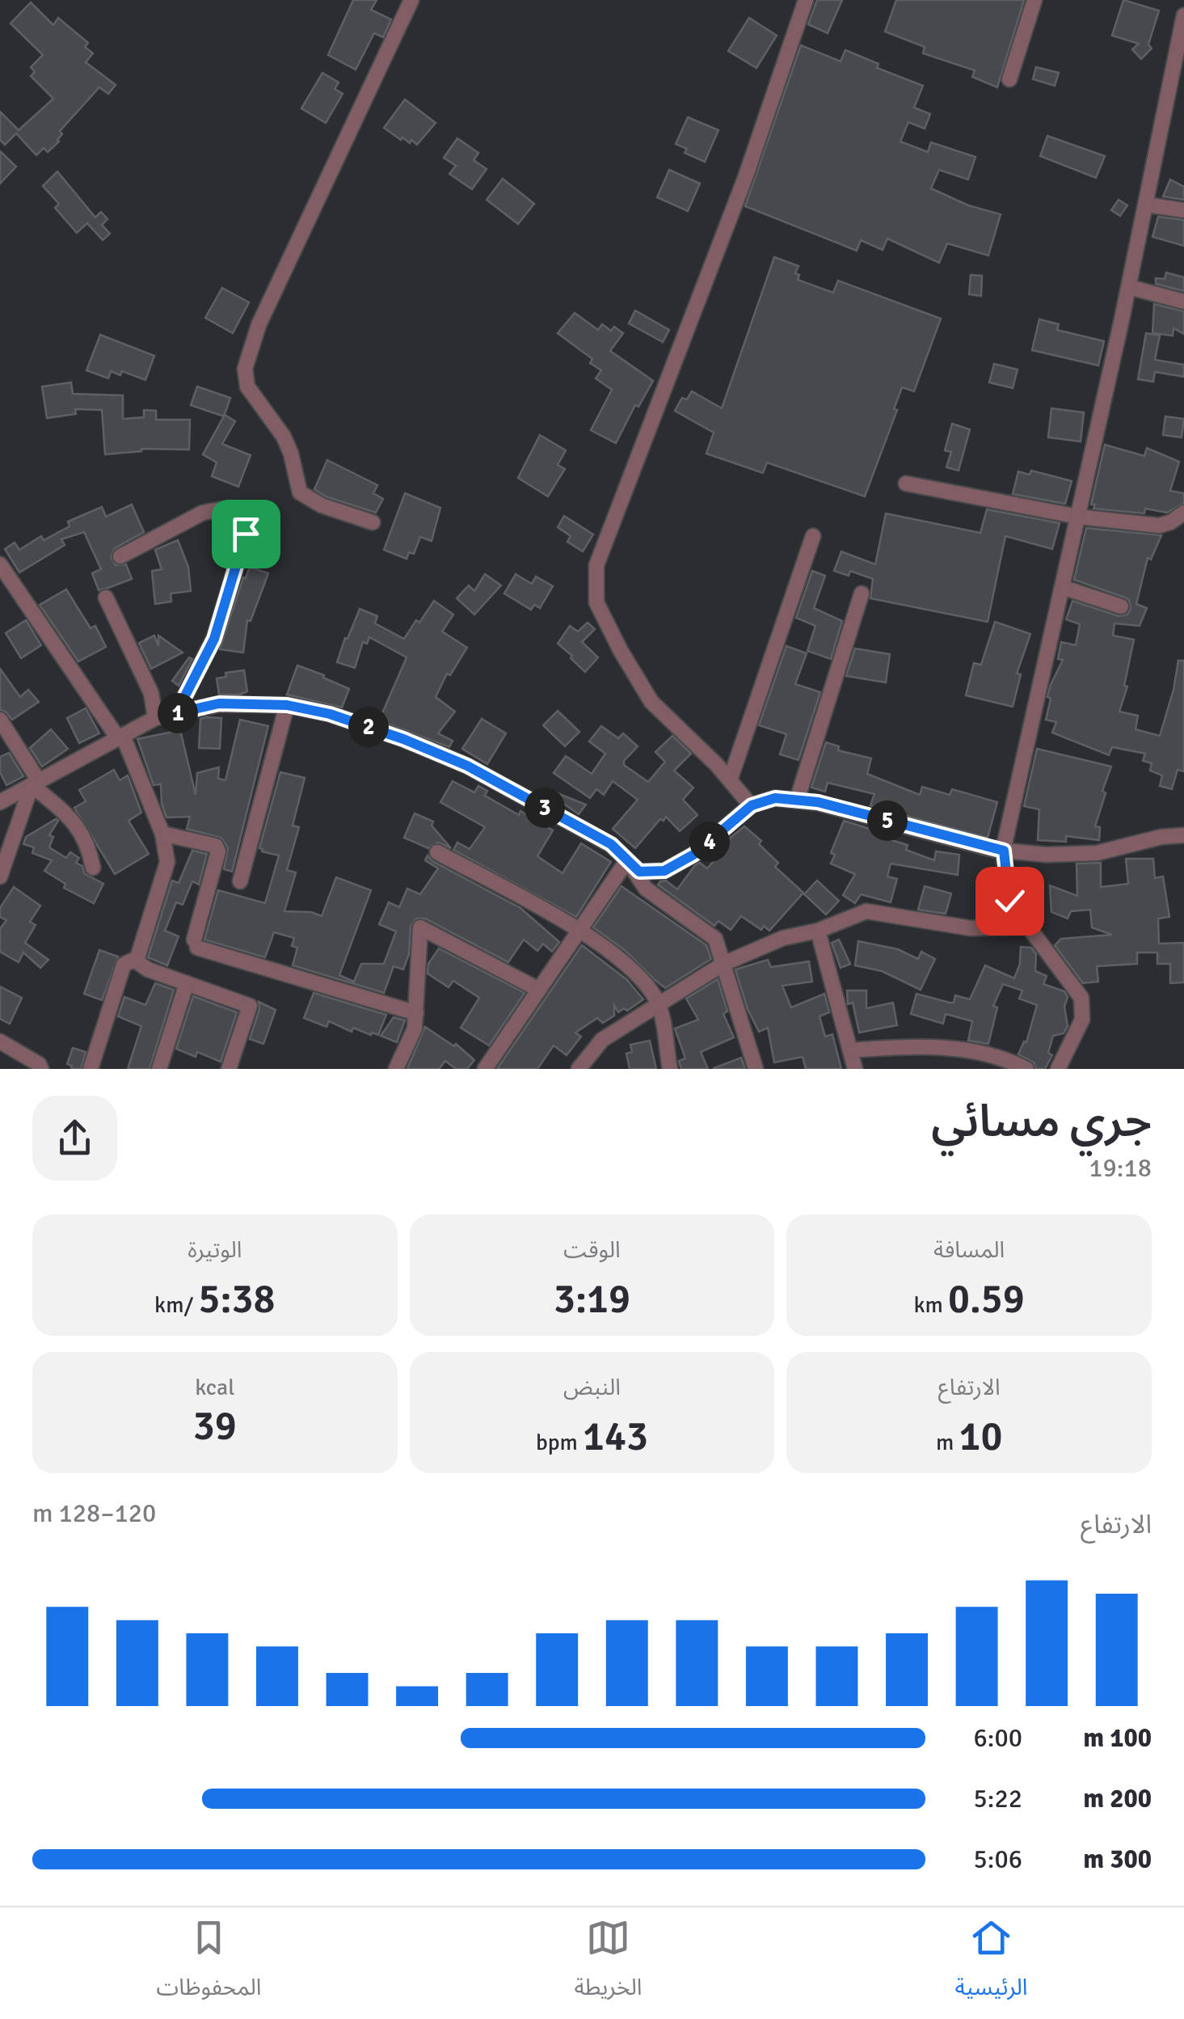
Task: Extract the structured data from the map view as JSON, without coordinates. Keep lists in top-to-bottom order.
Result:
{
  "page": {
    "pins": [
      "1",
      "2",
      "3",
      "5",
      "4"
    ],
    "heading": ["جري مسائي", "19:18"],
    "stats": [
      ["المسافة", "0.59 km"],
      ["الوقت", "3:19"],
      ["الوتيرة", "5:38 /km"],
      ["الارتفاع", "10 m"],
      ["النبض", "143 bpm"],
      ["kcal", "39"]
    ],
    "chart": ["الارتفاع", "120–128 m"],
    "list": [
      {
        "name": "100 m",
        "note": "6:00"
      },
      {
        "name": "200 m",
        "note": "5:22"
      },
      {
        "name": "300 m",
        "note": "5:06"
      }
    ],
    "tabs": ["الرئيسية", "الخريطة", "المحفوظات"]
  }
}
